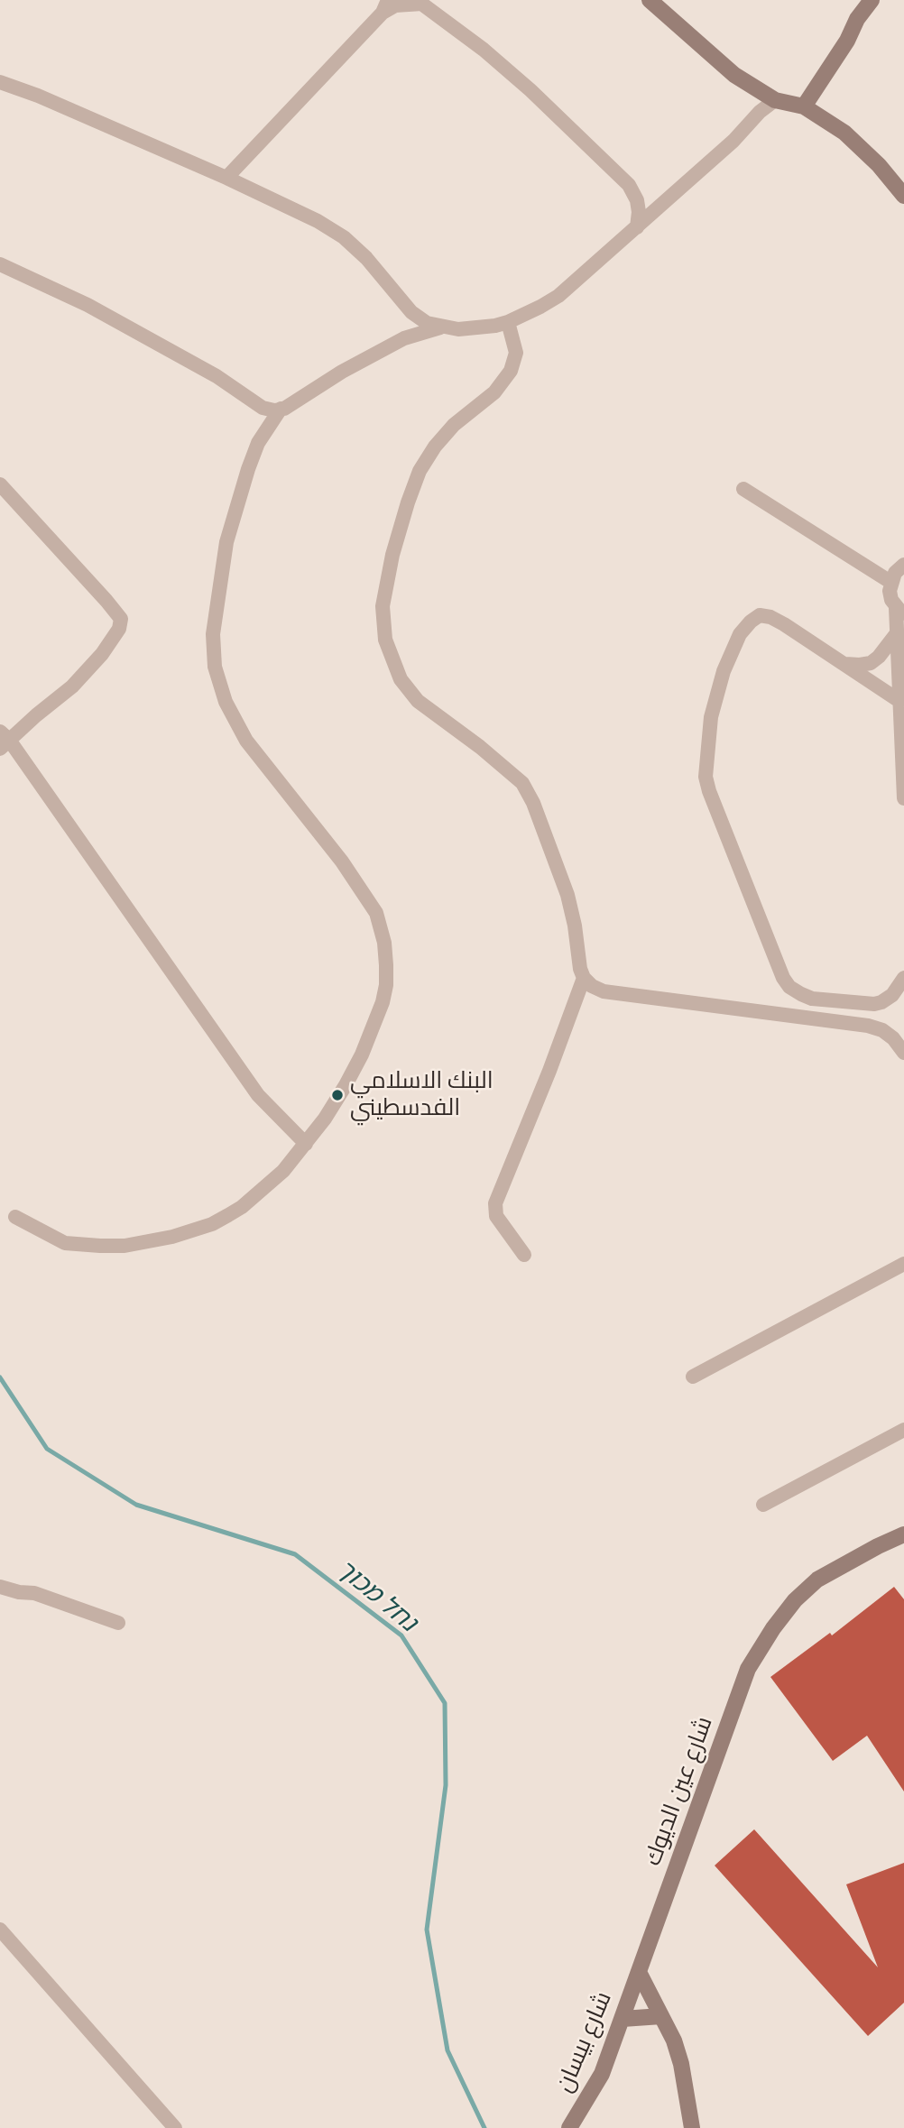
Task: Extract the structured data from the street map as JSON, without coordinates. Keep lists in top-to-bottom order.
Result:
{
  "streets": {
    "street": ["شارع عين الديوك", "شارع بيسان"]
  },
  "crossings": [
    ["شارع عين الديوك", "شارع بيسان"]
  ],
  "water": ["נחל מכוך"],
  "places": ["البنك الاسلامي الفدسطيني"]
}
